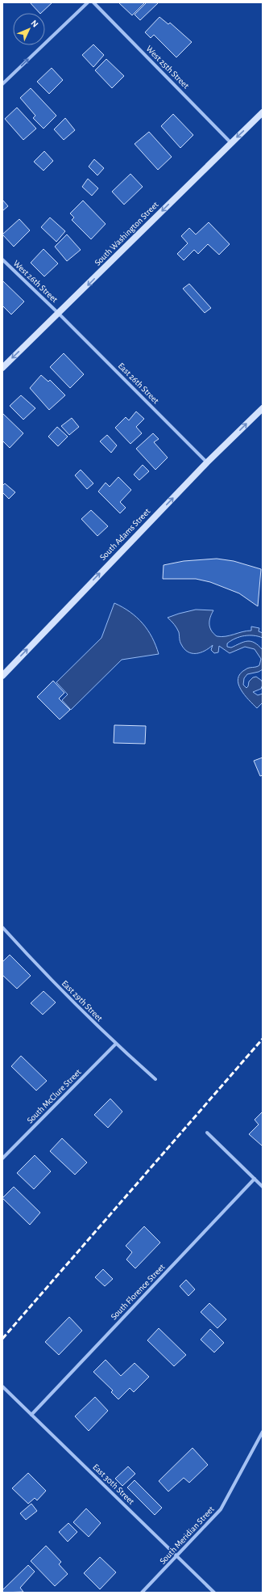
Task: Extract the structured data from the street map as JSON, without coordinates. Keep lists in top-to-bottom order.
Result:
{
  "streets": {
    "main road": ["South Washington Street", "South Adams Street"],
    "street": [
      "West 25th Street",
      "West 26th Street",
      "East 26th Street",
      "East 29th Street",
      "South McClure Street",
      "South Florence Street",
      "East 30th Street",
      "South Meridian Street"
    ]
  },
  "crossings": [
    ["West 25th Street", "South Washington Street"],
    ["South Washington Street", "West 26th Street"],
    ["South Washington Street", "East 26th Street"],
    ["West 26th Street", "East 26th Street"],
    ["East 26th Street", "South Adams Street"],
    ["East 29th Street", "South McClure Street"],
    ["South Florence Street", "East 30th Street"],
    ["East 30th Street", "South Meridian Street"]
  ],
  "one_way": ["South Washington Street", "South Adams Street"],
  "north": "top right"
}
